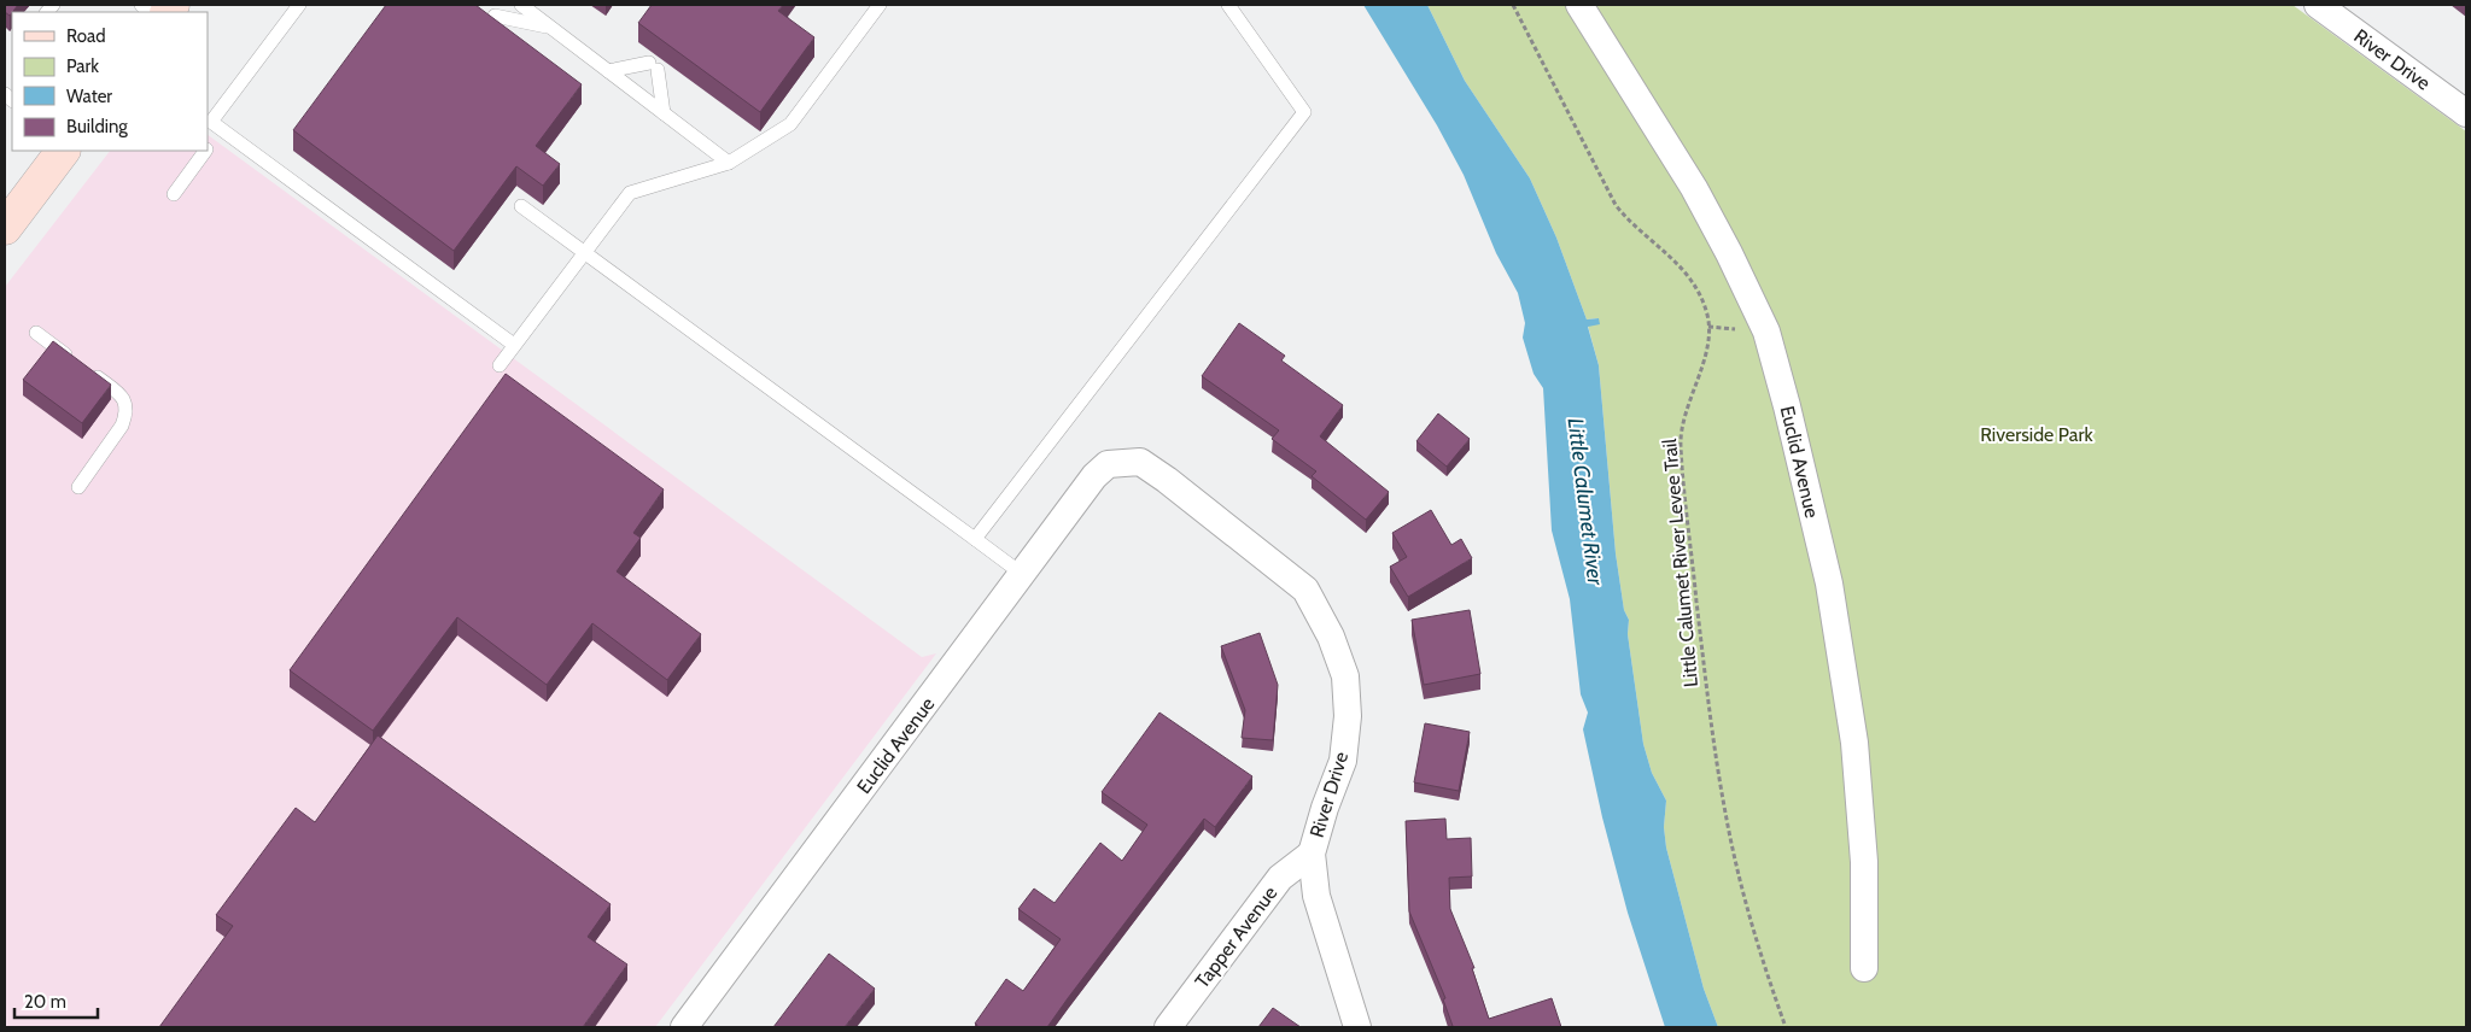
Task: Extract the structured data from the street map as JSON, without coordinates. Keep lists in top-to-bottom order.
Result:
{
  "streets": {
    "street": ["River Drive", "Euclid Avenue", "Tapper Avenue"],
    "path": ["Little Calumet River Levee Trail"]
  },
  "crossings": [
    ["River Drive", "Euclid Avenue"],
    ["River Drive", "Tapper Avenue"]
  ],
  "water": ["Little Calumet River"],
  "parks": ["Riverside Park"],
  "legend": [
    "Road",
    "Park",
    "Water",
    "Building"
  ],
  "scale_bar": "20 m"
}
